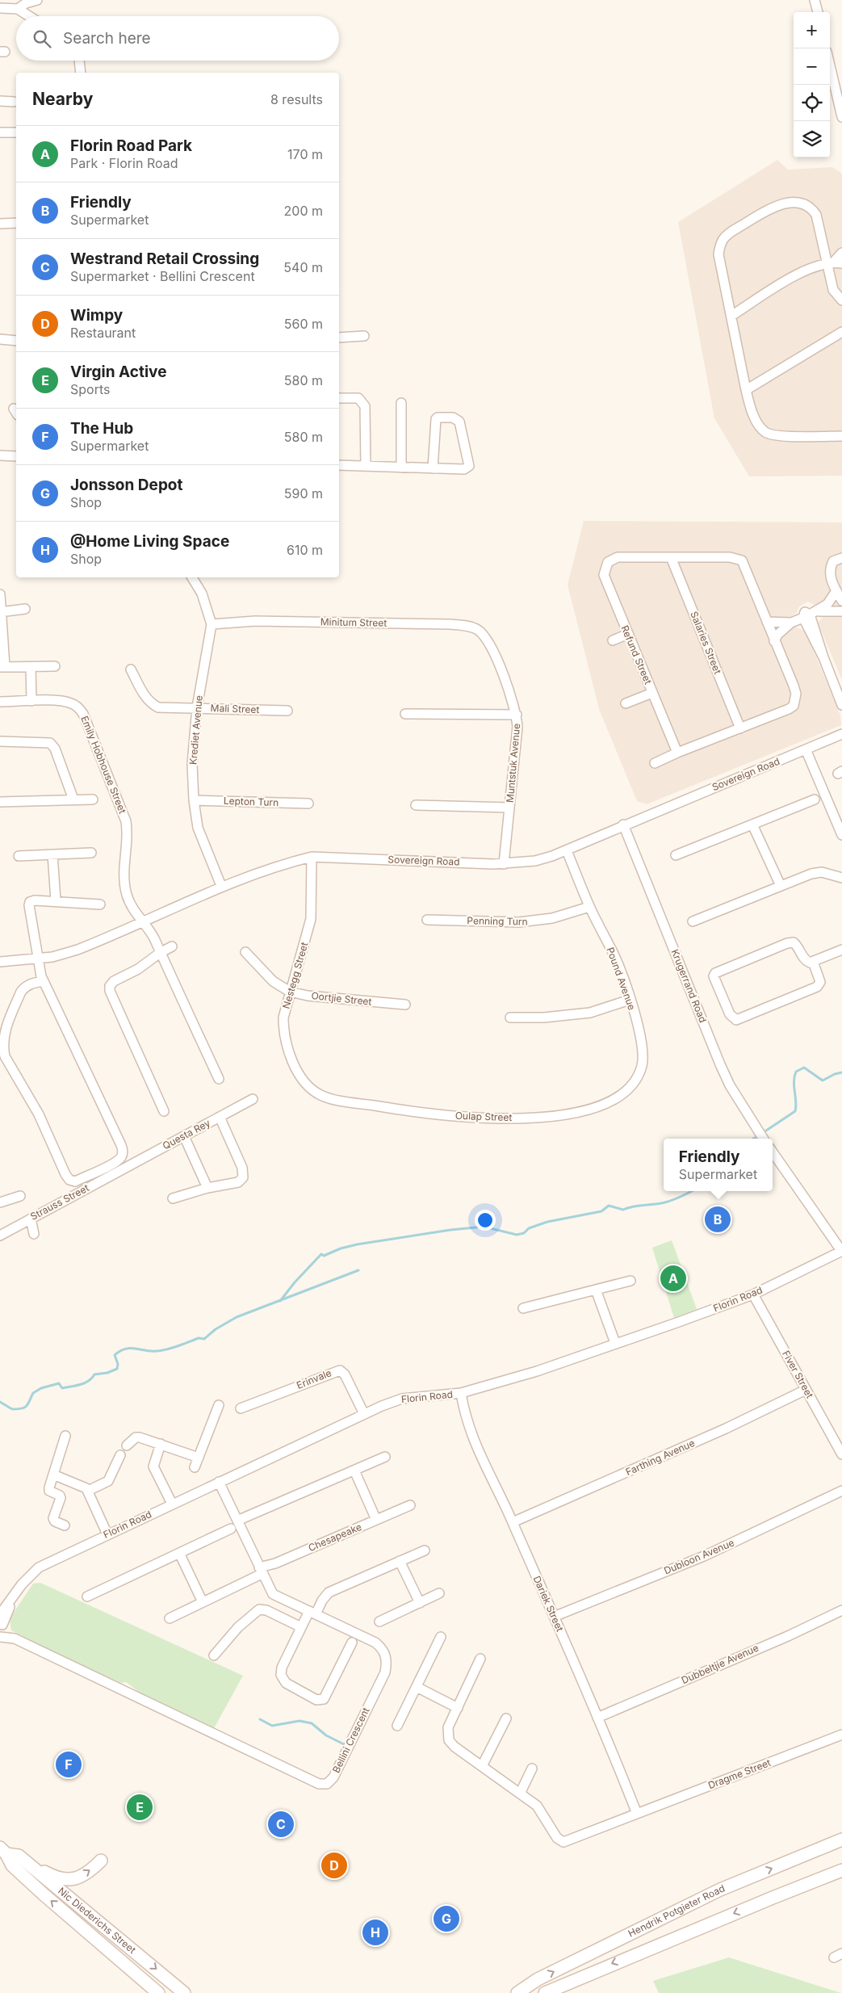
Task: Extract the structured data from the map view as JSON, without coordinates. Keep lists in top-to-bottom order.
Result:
{
  "streets": {
    "main road": ["Hendrik Potgieter Road", "Nic Diederichs Street"],
    "street": [
      "Minitum Street",
      "Salaries Street",
      "Refund Street",
      "Mali Street",
      "Krediet Avenue",
      "Muntstuk Avenue",
      "Emily Hobhouse Street",
      "Sovereign Road",
      "Lepton Turn",
      "Penning Turn",
      "Nestegg Street",
      "Pound Avenue",
      "Krugerrand Road",
      "Oortjie Street",
      "Oulap Street",
      "Questa Rey",
      "Strauss Street",
      "Florin Road",
      "Fiver Street",
      "Erinvale",
      "Farthing Avenue",
      "Chesapeake",
      "Dubloon Avenue",
      "Dariek Street",
      "Dubbeltjie Avenue",
      "Bellini Crescent",
      "Dragme Street"
    ]
  },
  "crossings": [
    ["Minitum Street", "Krediet Avenue"],
    ["Minitum Street", "Muntstuk Avenue"],
    ["Salaries Street", "Refund Street"],
    ["Mali Street", "Krediet Avenue"],
    ["Krediet Avenue", "Sovereign Road"],
    ["Krediet Avenue", "Lepton Turn"],
    ["Muntstuk Avenue", "Sovereign Road"],
    ["Emily Hobhouse Street", "Sovereign Road"],
    ["Sovereign Road", "Nestegg Street"],
    ["Sovereign Road", "Pound Avenue"],
    ["Sovereign Road", "Krugerrand Road"],
    ["Penning Turn", "Pound Avenue"],
    ["Nestegg Street", "Oortjie Street"],
    ["Nestegg Street", "Oulap Street"],
    ["Pound Avenue", "Oulap Street"],
    ["Questa Rey", "Strauss Street"],
    ["Florin Road", "Fiver Street"],
    ["Florin Road", "Erinvale"],
    ["Florin Road", "Dariek Street"],
    ["Florin Road", "Bellini Crescent"],
    ["Fiver Street", "Farthing Avenue"],
    ["Farthing Avenue", "Dariek Street"],
    ["Chesapeake", "Bellini Crescent"],
    ["Dubloon Avenue", "Dariek Street"],
    ["Dariek Street", "Dubbeltjie Avenue"],
    ["Dariek Street", "Dragme Street"]
  ],
  "page": {
    "map_buttons": ["+", "−"],
    "search": "Search here",
    "heading": ["Nearby", "8 results"],
    "list": [
      {
        "mark": "A",
        "name": "Florin Road Park",
        "note": "Park · Florin Road",
        "value": "170 m"
      },
      {
        "mark": "B",
        "name": "Friendly",
        "note": "Supermarket",
        "value": "200 m"
      },
      {
        "mark": "C",
        "name": "Westrand Retail Crossing",
        "note": "Supermarket · Bellini Crescent",
        "value": "540 m"
      },
      {
        "mark": "D",
        "name": "Wimpy",
        "note": "Restaurant",
        "value": "560 m"
      },
      {
        "mark": "E",
        "name": "Virgin Active",
        "note": "Sports",
        "value": "580 m"
      },
      {
        "mark": "F",
        "name": "The Hub",
        "note": "Supermarket",
        "value": "580 m"
      },
      {
        "mark": "G",
        "name": "Jonsson Depot",
        "note": "Shop",
        "value": "590 m"
      },
      {
        "mark": "H",
        "name": "@Home Living Space",
        "note": "Shop",
        "value": "610 m"
      }
    ],
    "popup": ["Friendly", "Supermarket"],
    "pins": [
      "B",
      "A",
      "F",
      "E",
      "C",
      "D",
      "G",
      "H"
    ]
  }
}
